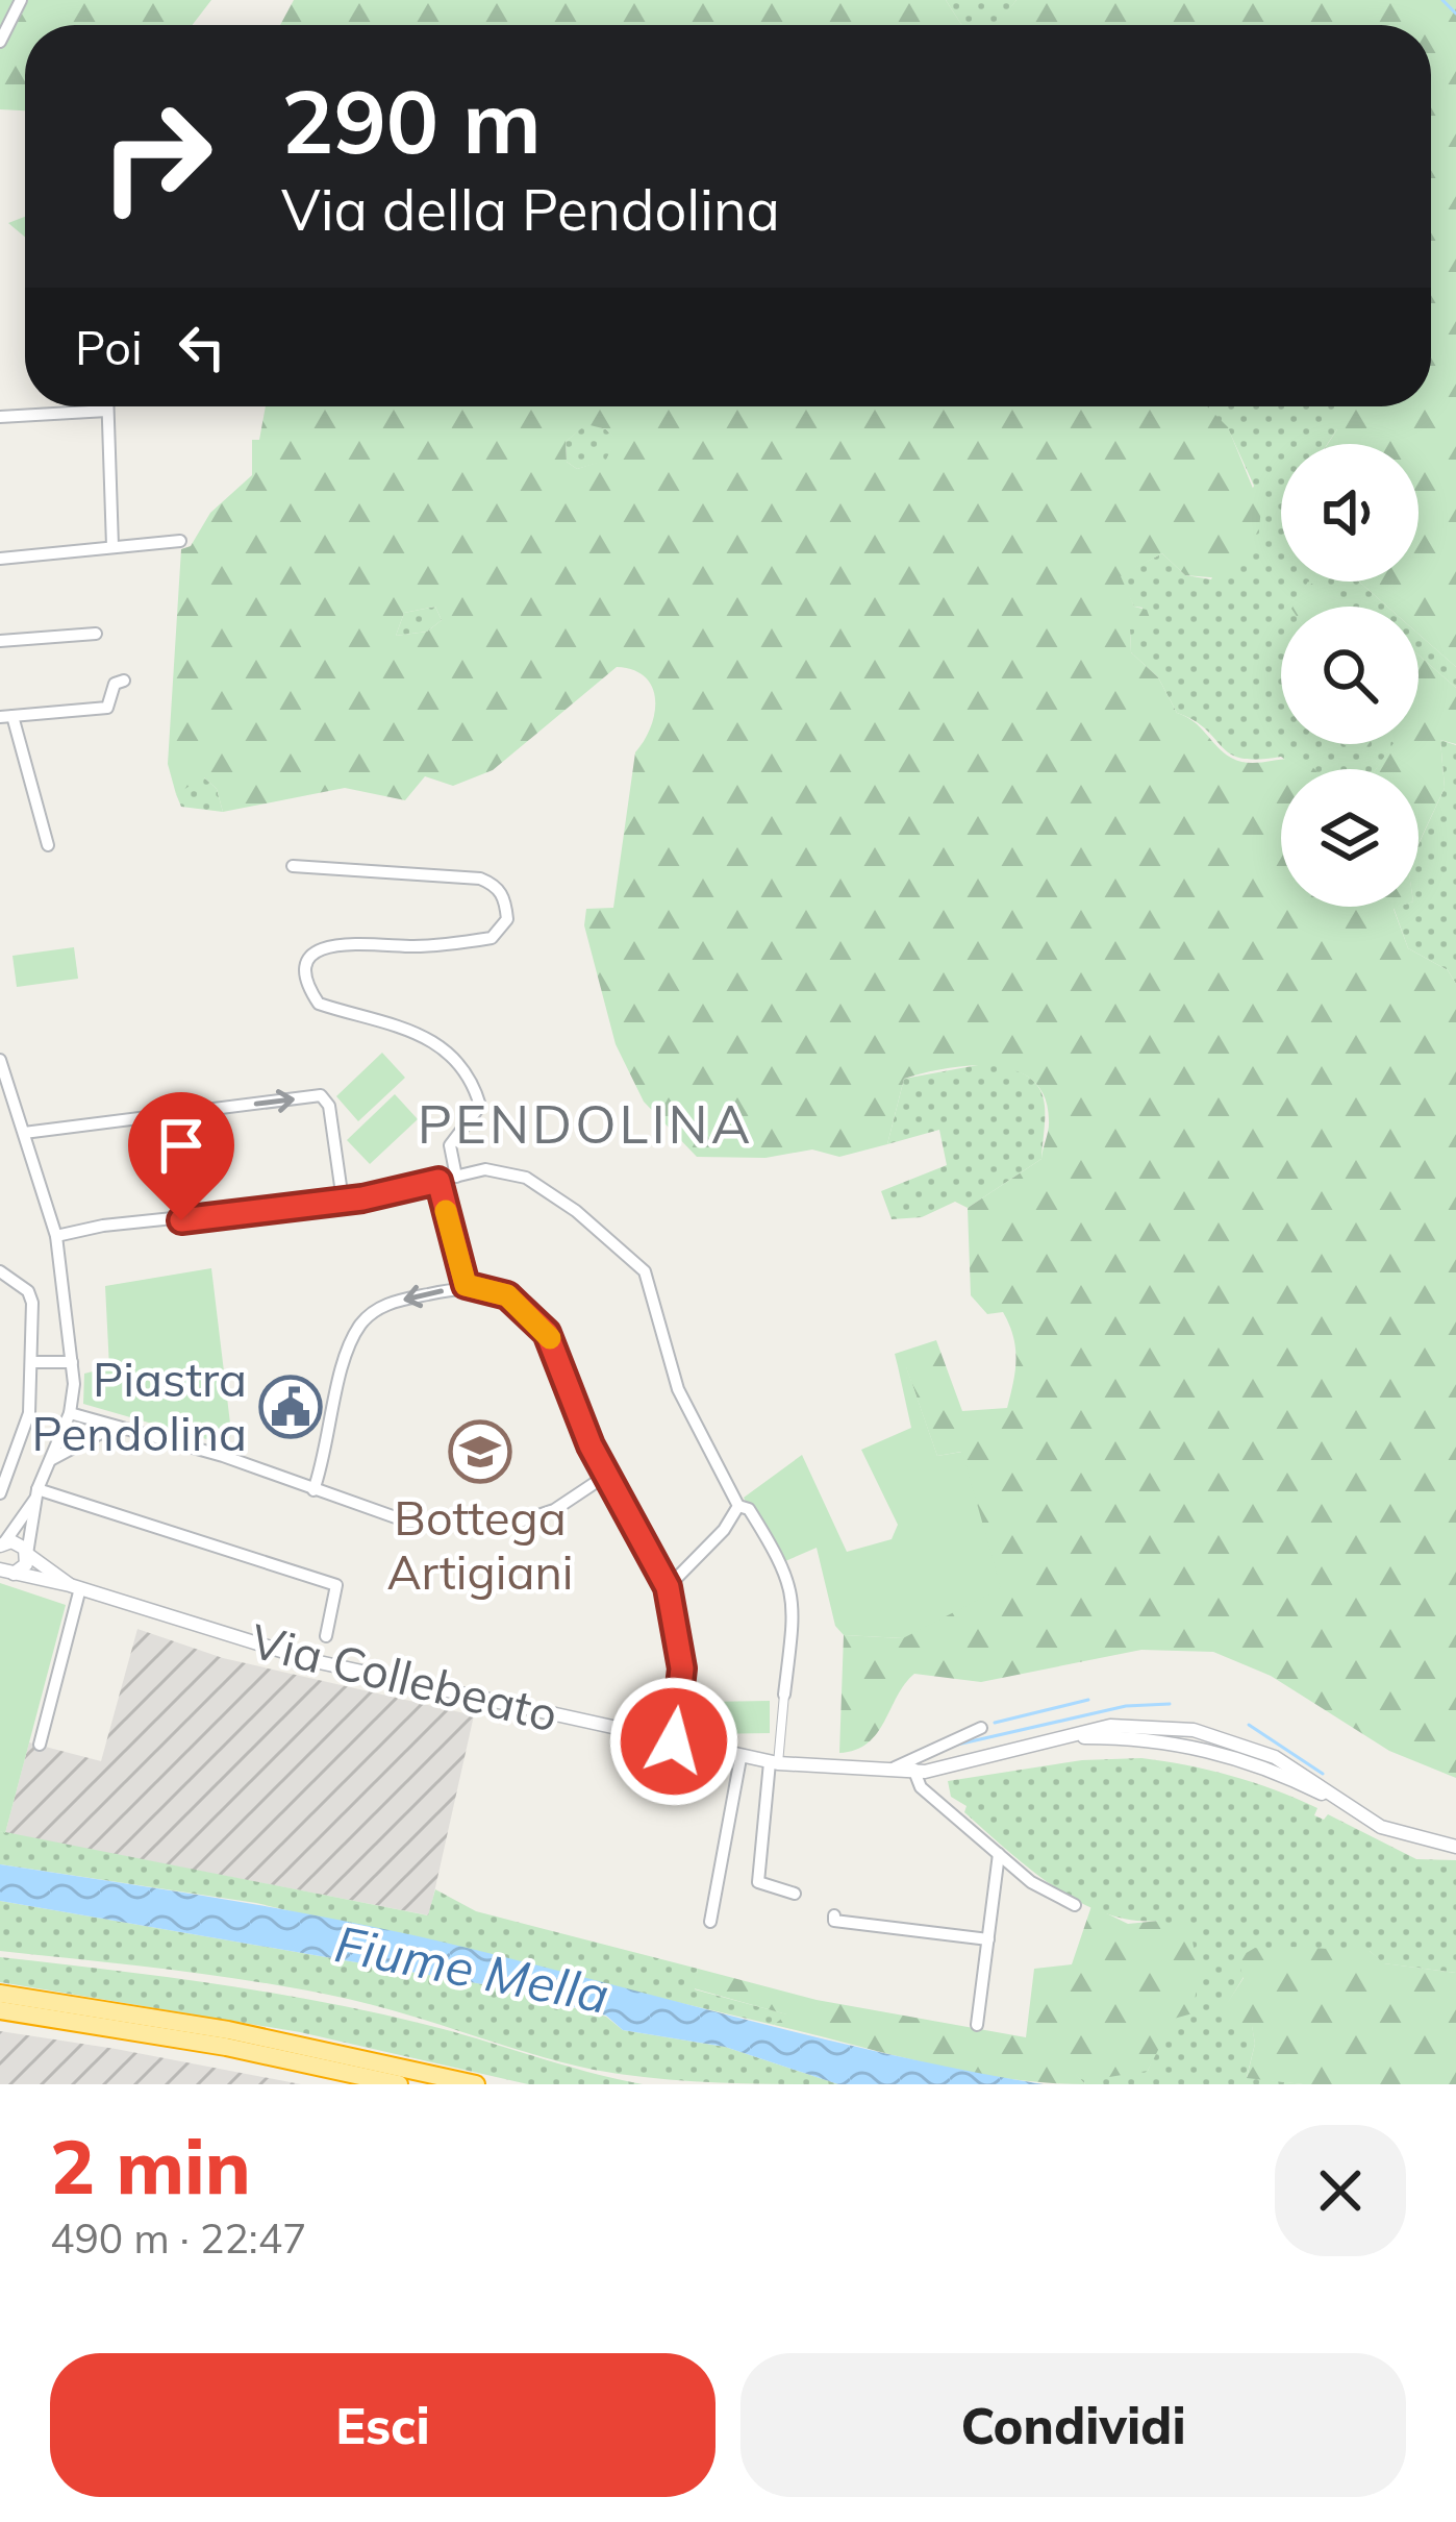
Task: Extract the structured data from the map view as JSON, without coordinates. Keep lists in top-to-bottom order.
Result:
{
  "streets": {
    "street": ["Via Collebeato"]
  },
  "districts": ["PENDOLINA"],
  "water": ["Fiume Mella"],
  "places": {
    "public building": ["Piastra Pendolina"],
    "school or university": ["Bottega Artigiani"]
  },
  "page": {
    "turn": ["290 m", "Via della Pendolina"],
    "then": "Poi",
    "heading": ["2 min", "490 m · 22:47"],
    "buttons": ["Esci", "Condividi"]
  }
}
